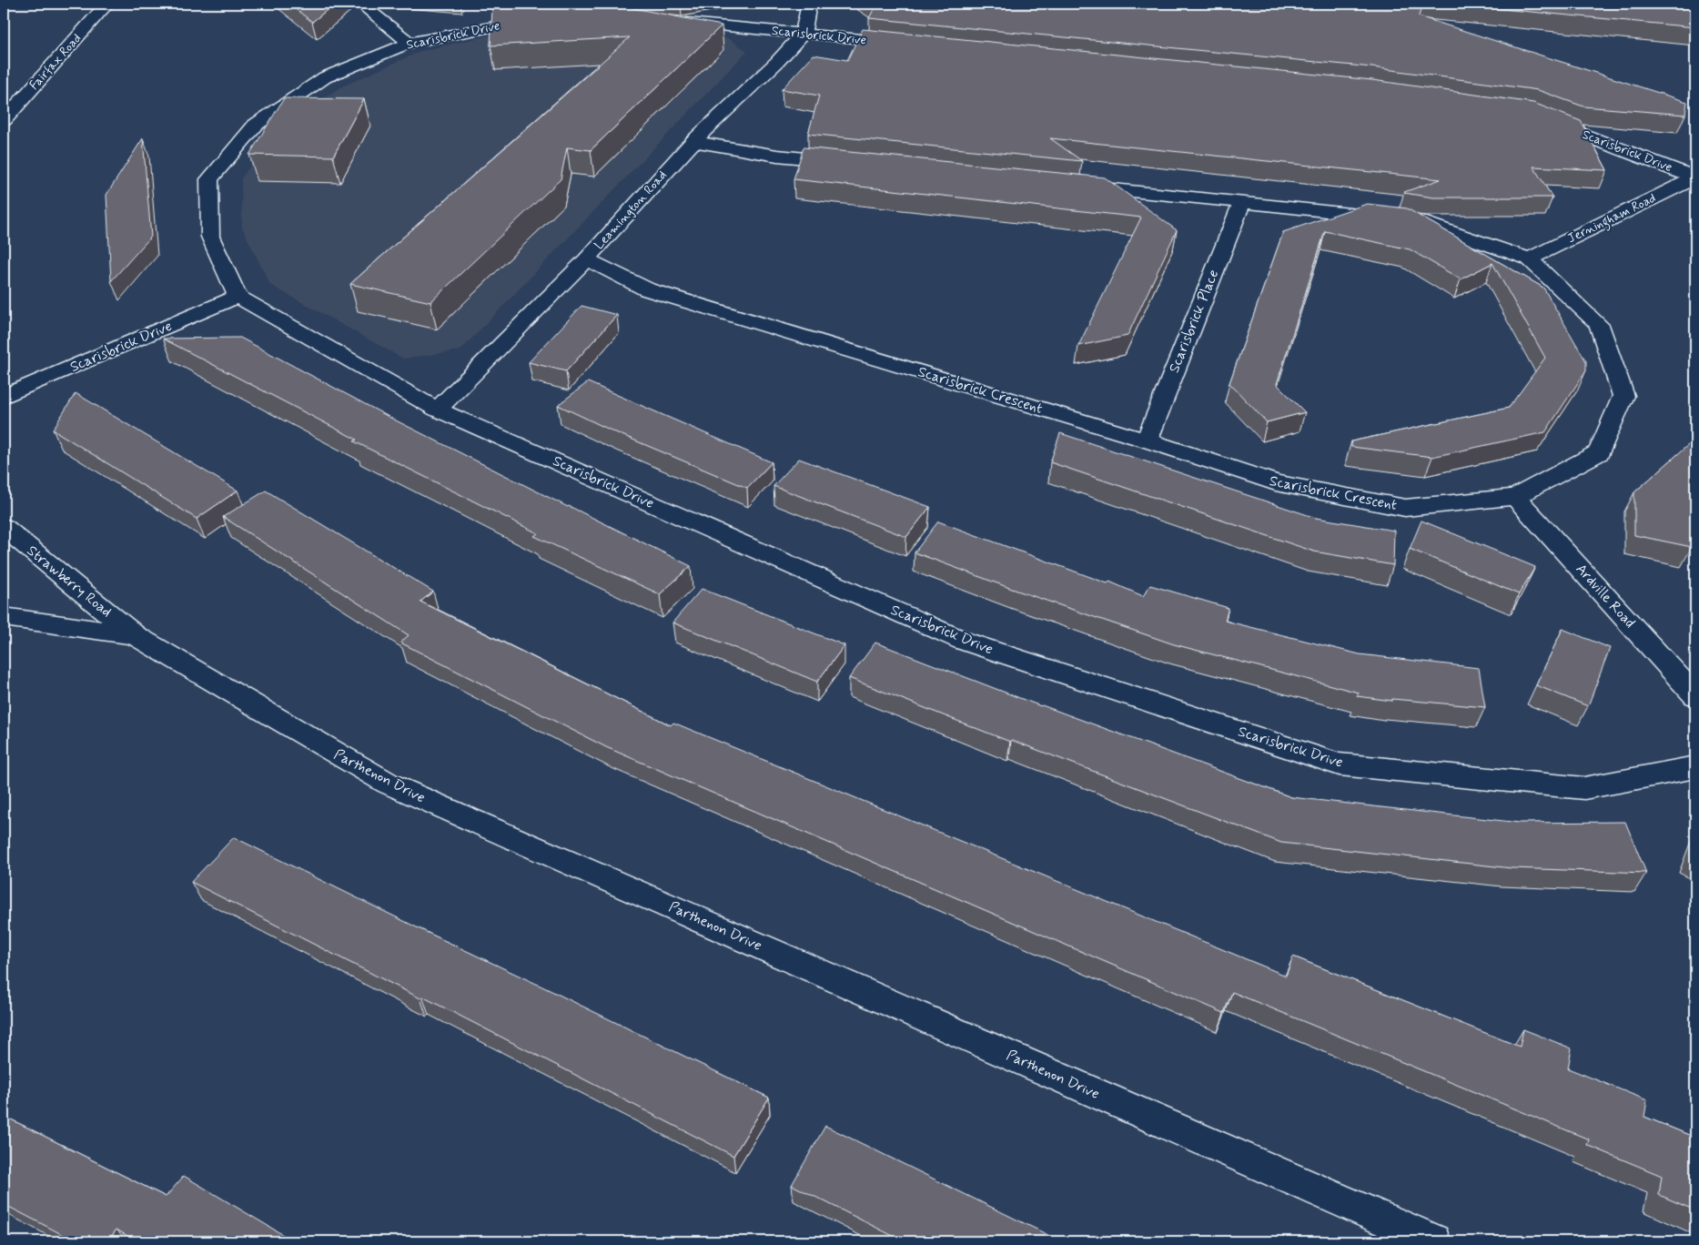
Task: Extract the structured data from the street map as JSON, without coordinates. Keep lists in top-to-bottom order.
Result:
{
  "streets": {
    "street": [
      "Scarisbrick Drive",
      "Fairfax Road",
      "Leamington Road",
      "Jerningham Road",
      "Scarisbrick Place",
      "Scarisbrick Crescent",
      "Strawberry Road",
      "Ardville Road",
      "Parthenon Drive"
    ]
  },
  "crossings": [
    ["Scarisbrick Drive", "Leamington Road"],
    ["Scarisbrick Drive", "Jerningham Road"],
    ["Leamington Road", "Scarisbrick Crescent"],
    ["Jerningham Road", "Scarisbrick Crescent"],
    ["Scarisbrick Place", "Scarisbrick Crescent"],
    ["Scarisbrick Crescent", "Ardville Road"],
    ["Strawberry Road", "Parthenon Drive"]
  ]
}
